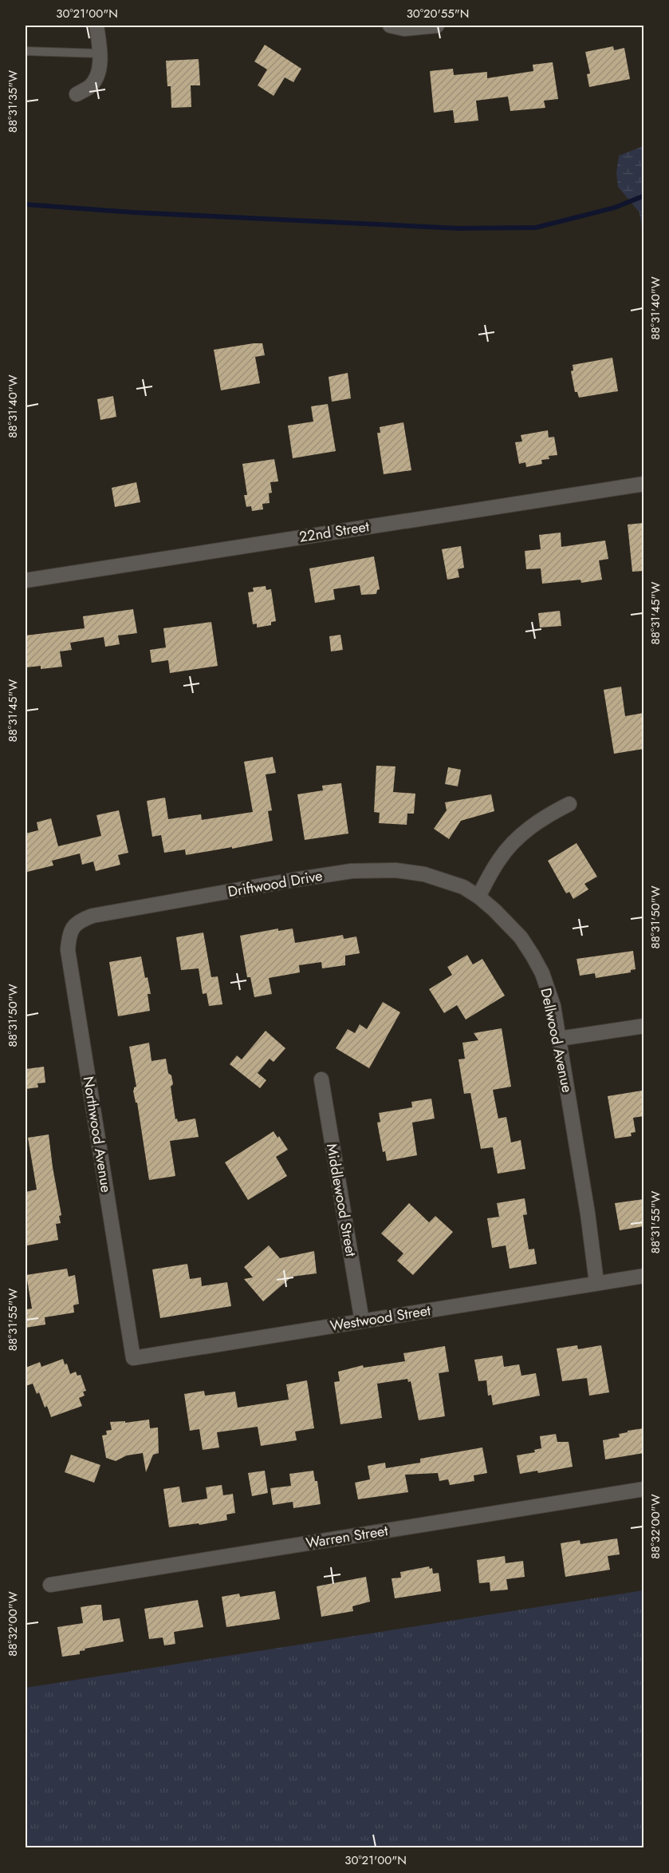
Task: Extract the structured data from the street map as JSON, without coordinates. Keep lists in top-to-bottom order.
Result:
{
  "streets": {
    "street": [
      "22nd Street",
      "Driftwood Drive",
      "Dellwood Avenue",
      "Northwood Avenue",
      "Middlewood Street",
      "Westwood Street",
      "Warren Street"
    ]
  },
  "crossings": [
    ["Driftwood Drive", "Dellwood Avenue"],
    ["Driftwood Drive", "Northwood Avenue"],
    ["Dellwood Avenue", "Westwood Street"],
    ["Northwood Avenue", "Westwood Street"],
    ["Middlewood Street", "Westwood Street"]
  ],
  "coordinates": [
    "30°21'00\"N",
    "30°20'55\"N",
    "88°31'35\"W",
    "88°31'40\"W",
    "88°31'45\"W",
    "88°31'50\"W",
    "88°31'55\"W",
    "88°32'00\"W"
  ]
}
